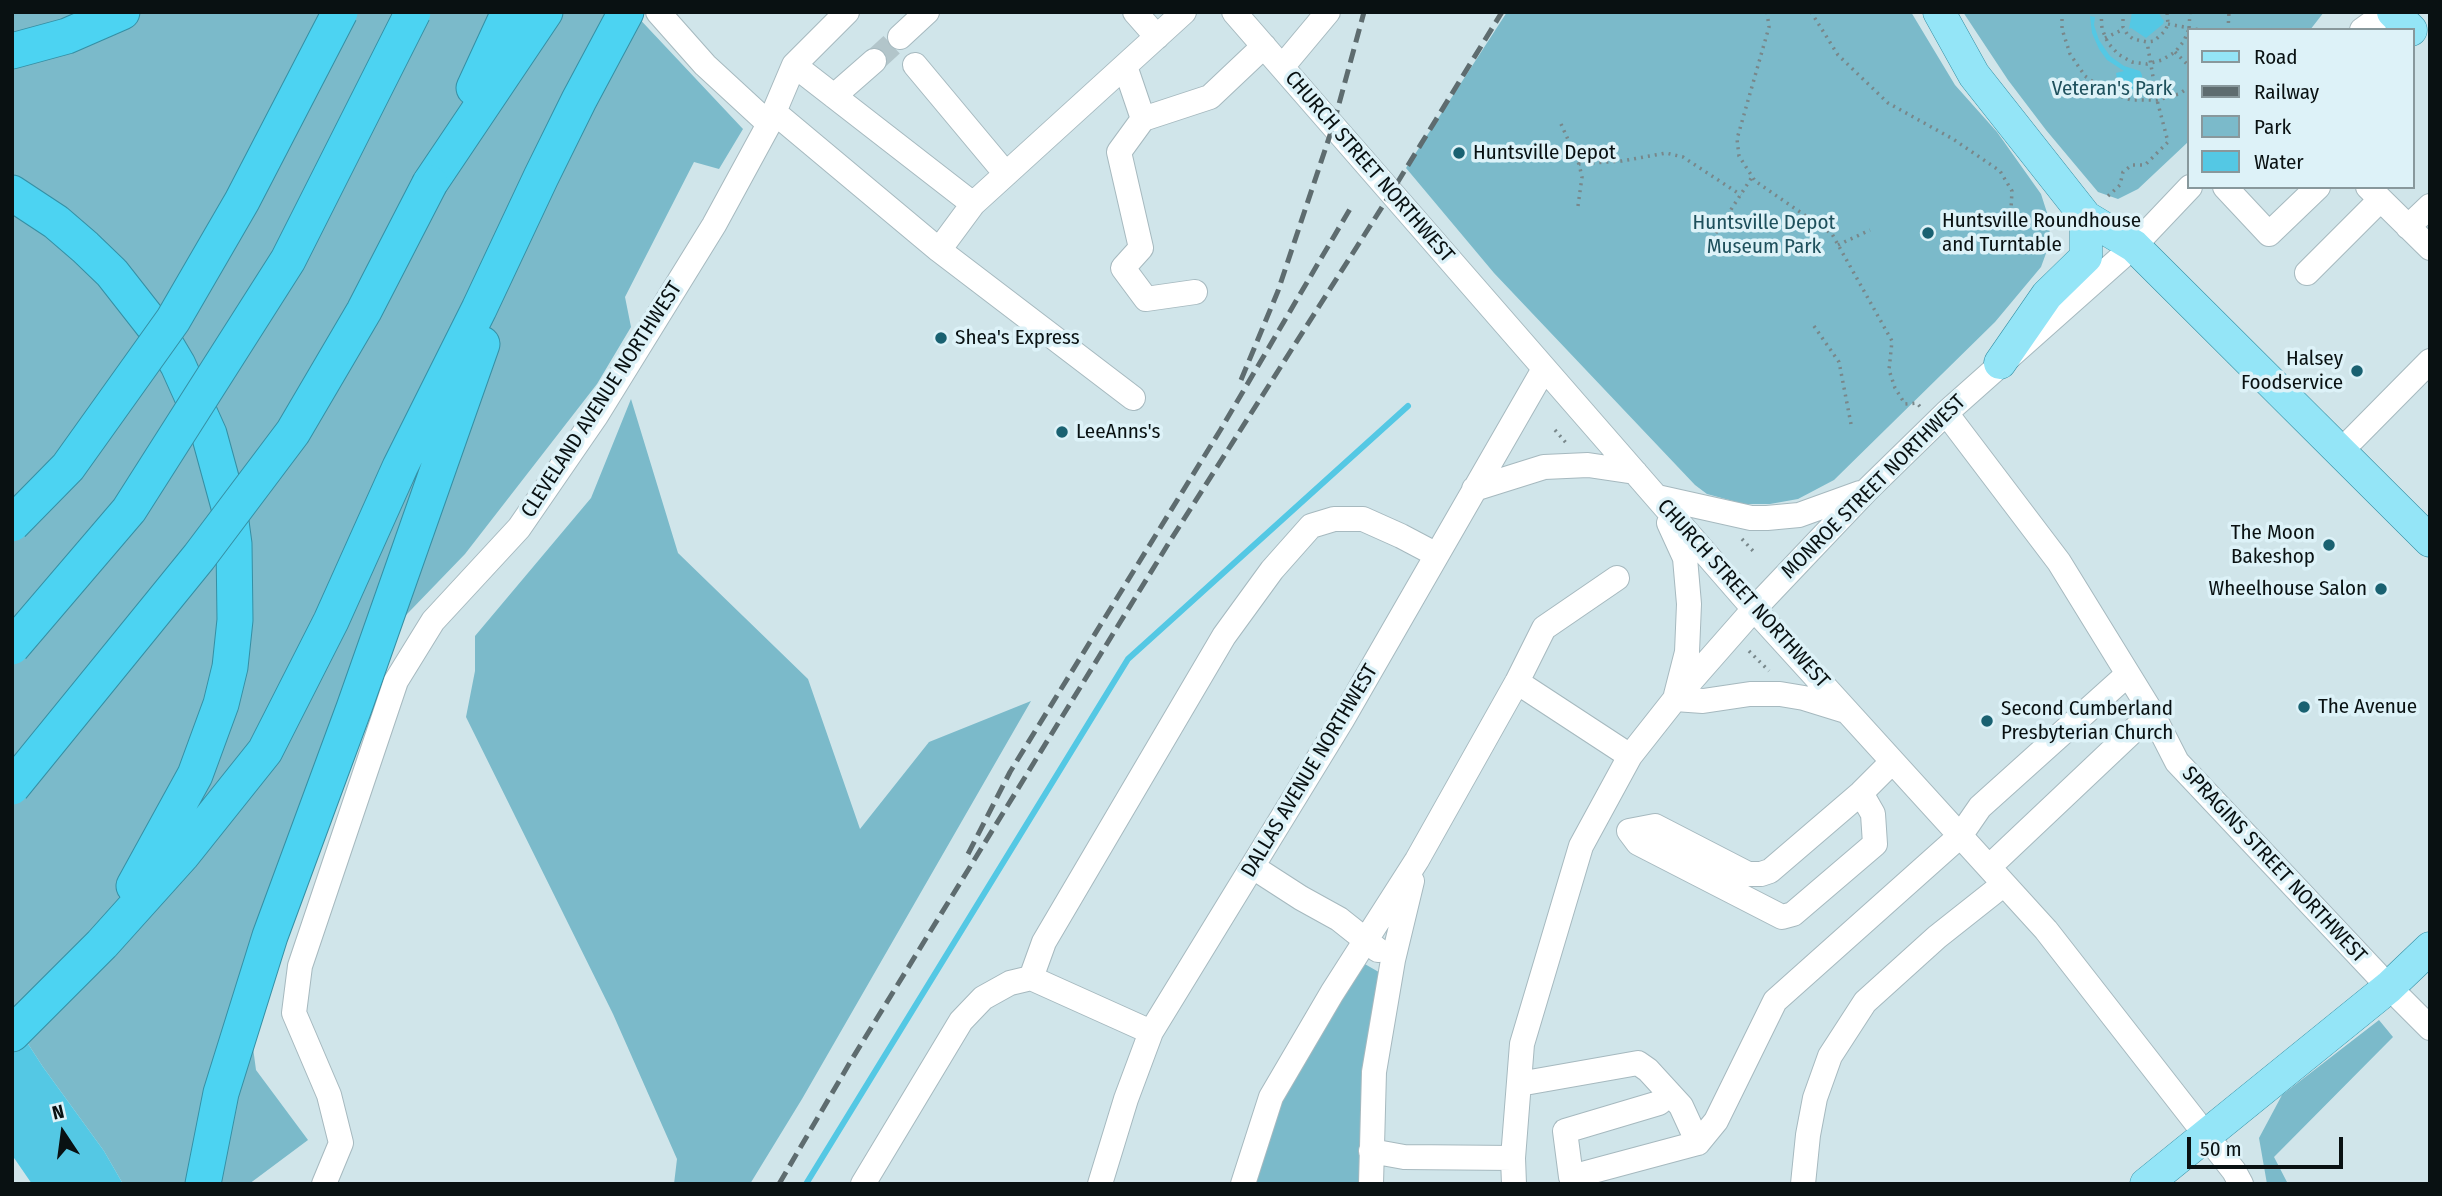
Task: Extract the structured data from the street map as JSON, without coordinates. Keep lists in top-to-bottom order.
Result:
{
  "streets": {
    "street": [
      "CHURCH STREET NORTHWEST",
      "CLEVELAND AVENUE NORTHWEST",
      "MONROE STREET NORTHWEST",
      "DALLAS AVENUE NORTHWEST",
      "SPRAGINS STREET NORTHWEST"
    ]
  },
  "crossings": [
    ["CHURCH STREET NORTHWEST", "MONROE STREET NORTHWEST"],
    ["CHURCH STREET NORTHWEST", "DALLAS AVENUE NORTHWEST"],
    ["MONROE STREET NORTHWEST", "SPRAGINS STREET NORTHWEST"]
  ],
  "parks": ["Veteran's Park", "Huntsville Depot Museum Park"],
  "places": [
    "Huntsville Depot",
    "Huntsville Roundhouse and Turntable",
    "Shea's Express",
    "Halsey Foodservice",
    "LeeAnns's",
    "The Moon Bakeshop",
    "Wheelhouse Salon",
    "The Avenue",
    "Second Cumberland Presbyterian Church"
  ],
  "legend": [
    "Road",
    "Railway",
    "Park",
    "Water"
  ],
  "scale_bar": "50 m",
  "north": "top"
}
